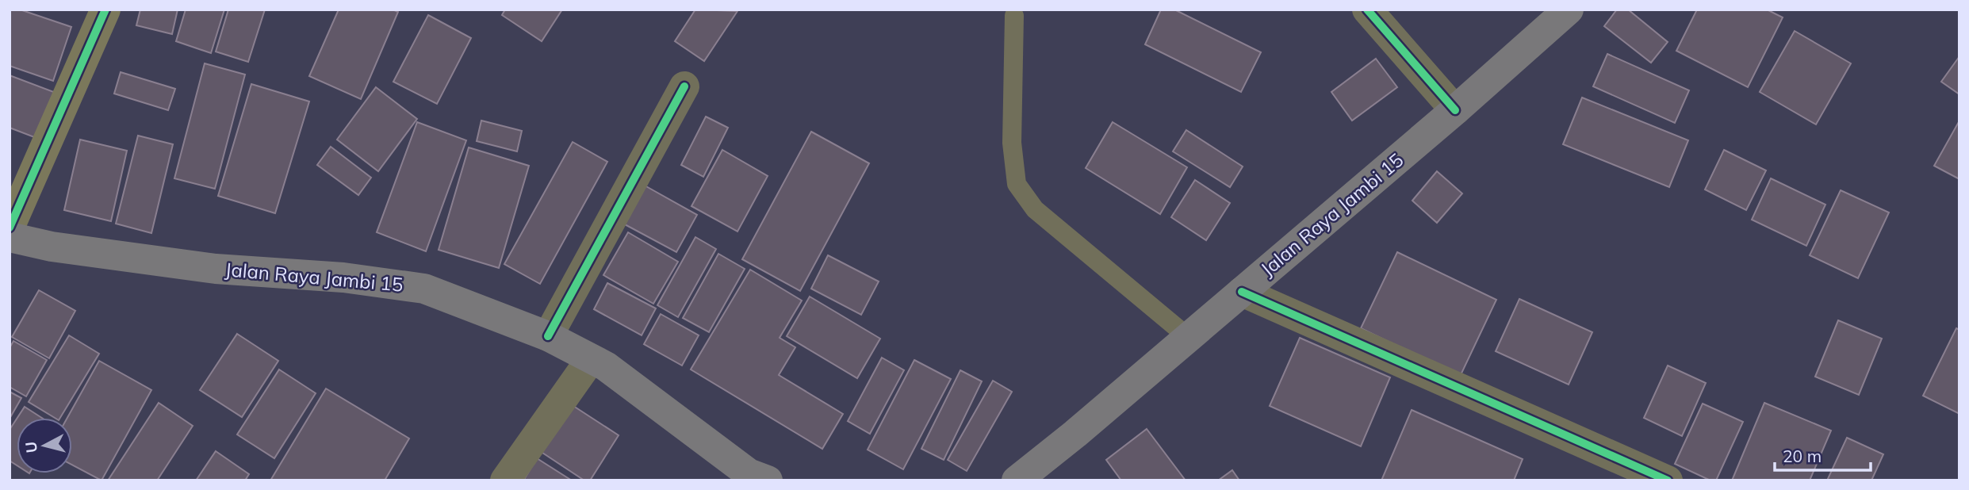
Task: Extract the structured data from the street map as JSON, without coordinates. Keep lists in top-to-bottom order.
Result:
{
  "streets": {
    "highway": ["Jalan Raya Jambi 15"]
  },
  "scale_bar": "20 m",
  "north": "left"
}
